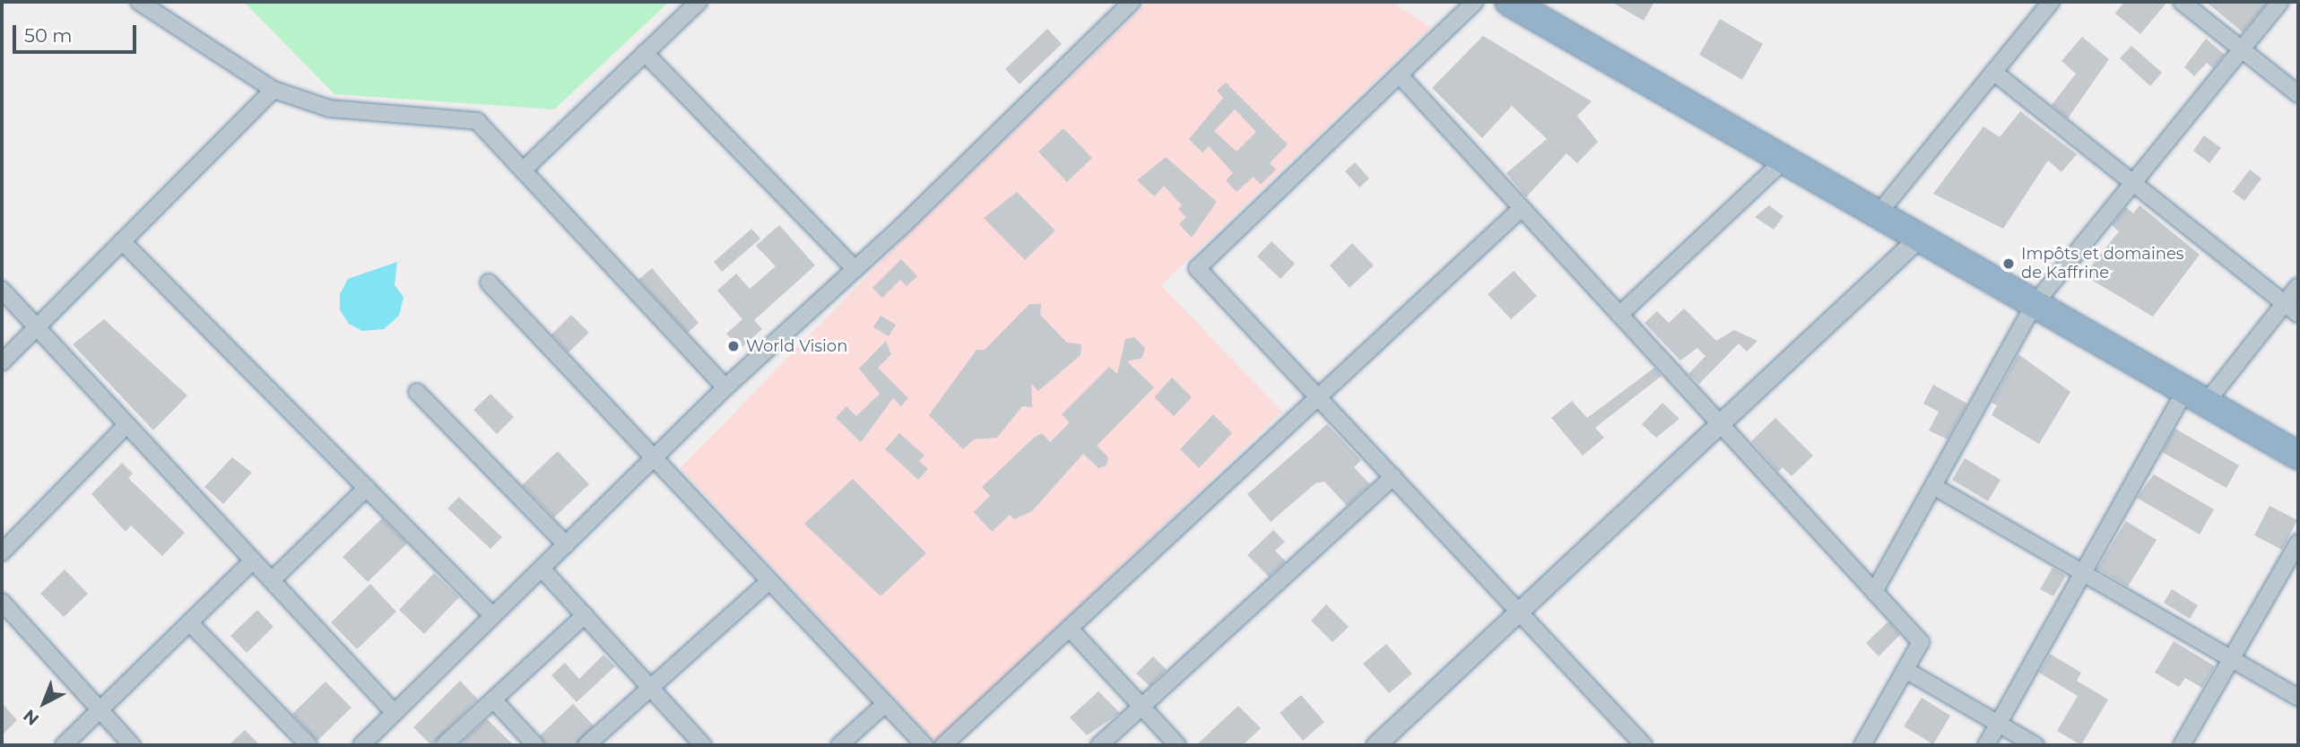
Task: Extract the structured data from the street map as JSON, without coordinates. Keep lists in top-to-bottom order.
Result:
{
  "places": ["Impôts et domaines de Kaffrine", "World Vision"],
  "scale_bar": "50 m",
  "north": "bottom left"
}
